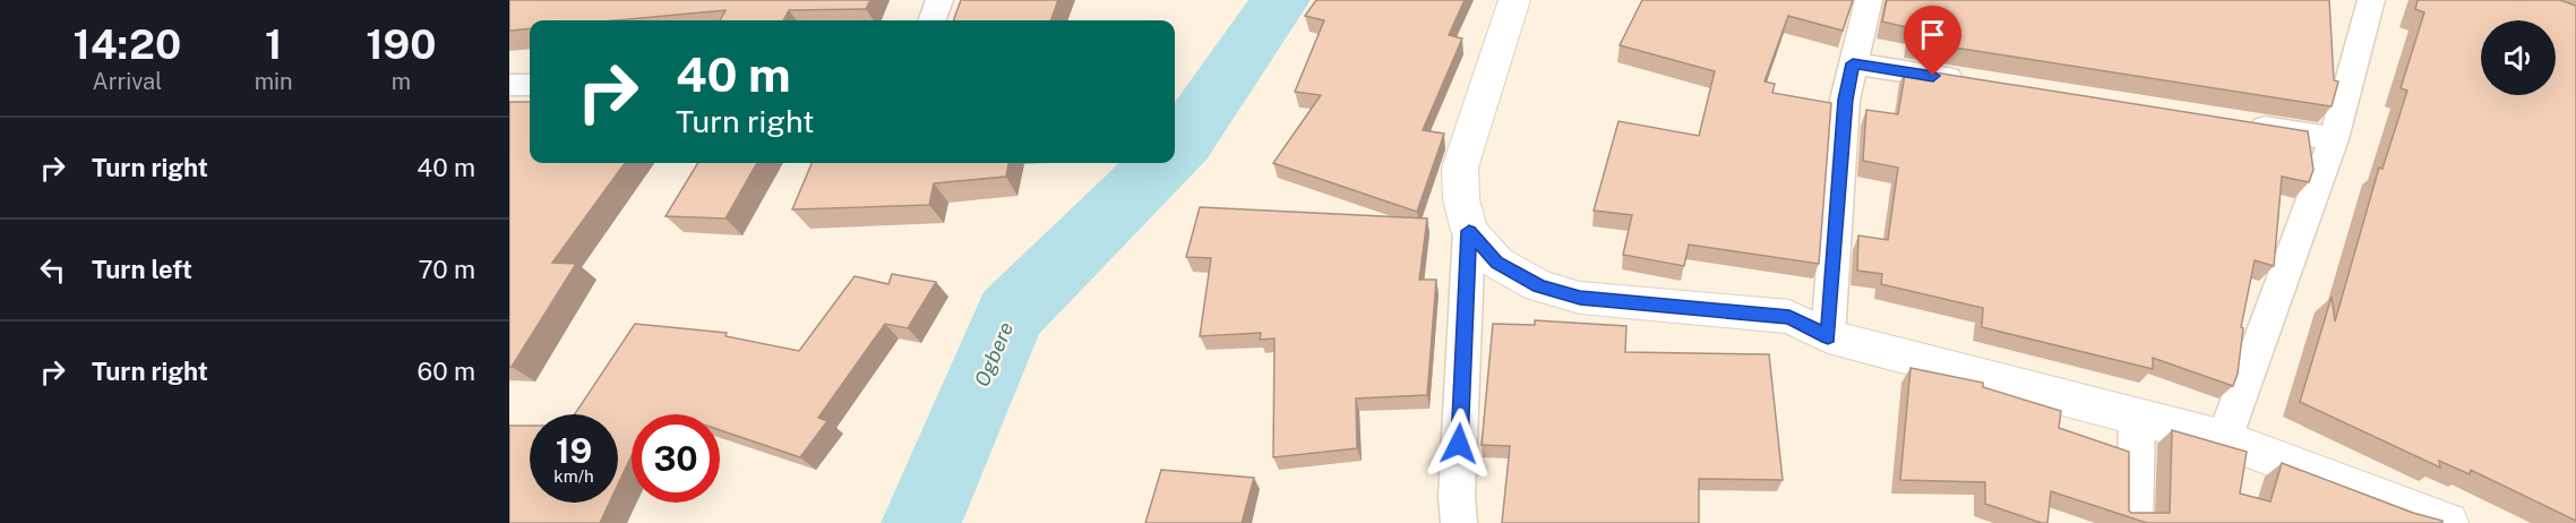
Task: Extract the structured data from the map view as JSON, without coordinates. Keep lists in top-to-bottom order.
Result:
{
  "water": ["Ogbere"],
  "page": {
    "eta": [
      "14:20",
      "Arrival",
      "1",
      "min",
      "190",
      "m"
    ],
    "turn": ["40 m", "Turn right"],
    "list": [
      {
        "name": "Turn right",
        "value": "40 m"
      },
      {
        "name": "Turn left",
        "value": "70 m"
      },
      {
        "name": "Turn right",
        "value": "60 m"
      }
    ],
    "speed": "19 km/h",
    "limit": "30"
  }
}
